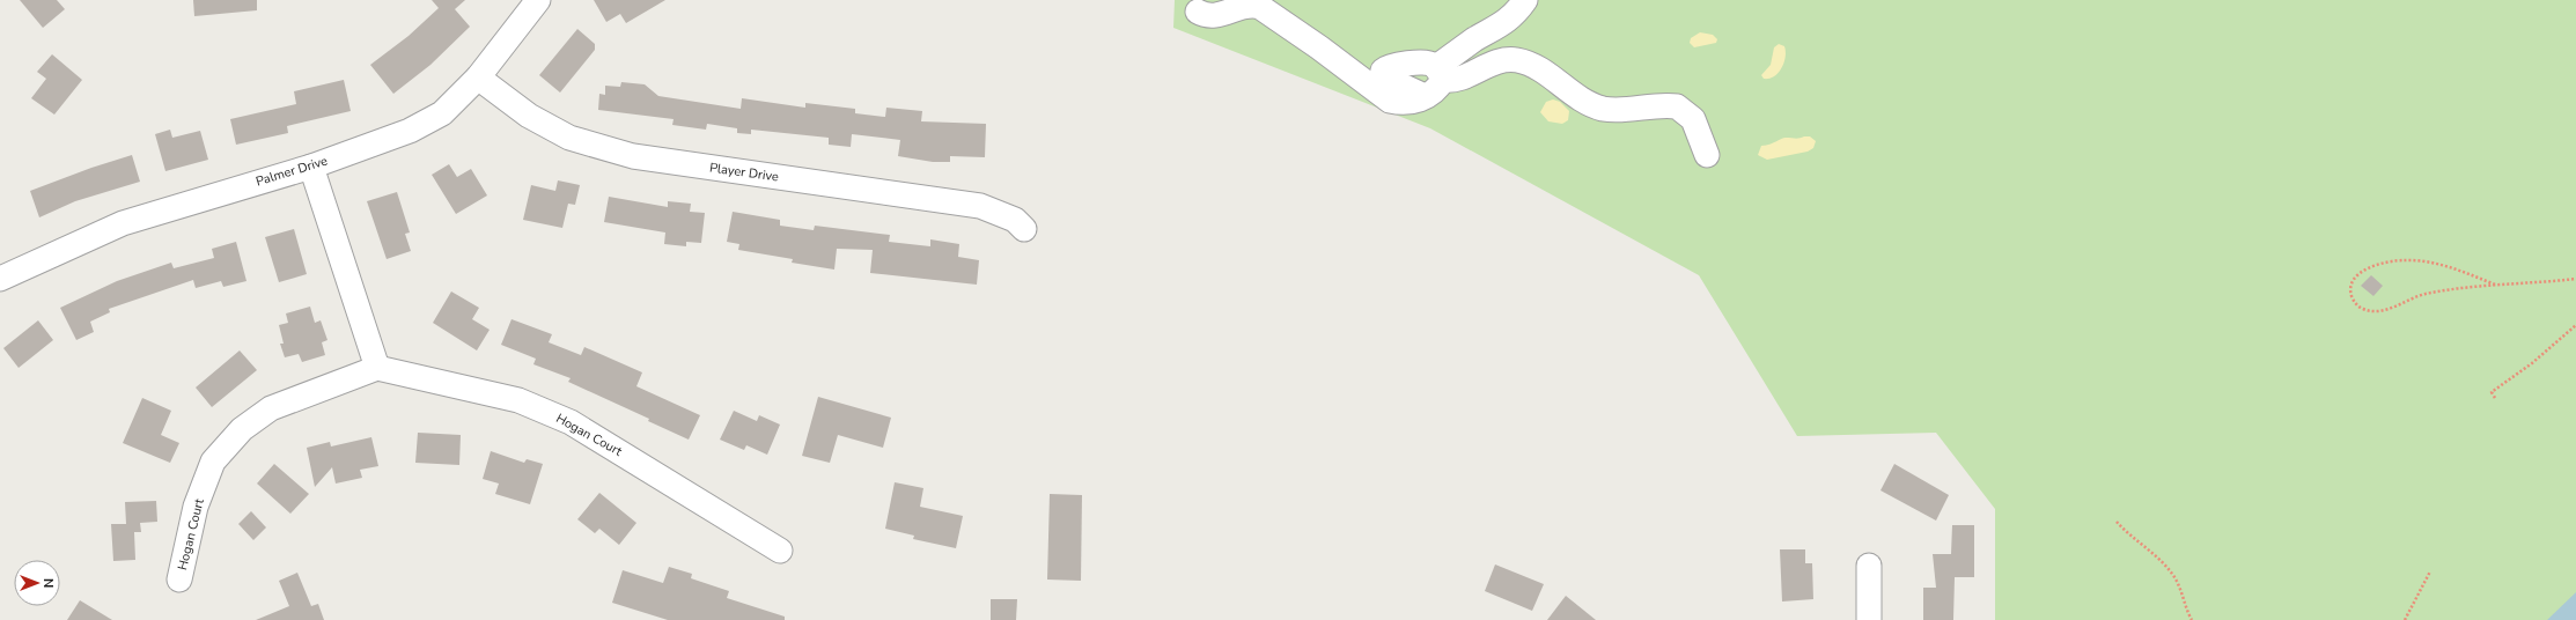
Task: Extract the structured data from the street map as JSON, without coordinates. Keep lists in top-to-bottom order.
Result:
{
  "streets": {
    "street": ["Palmer Drive", "Player Drive", "Hogan Court"]
  },
  "crossings": [
    ["Palmer Drive", "Player Drive"]
  ],
  "north": "right"
}
